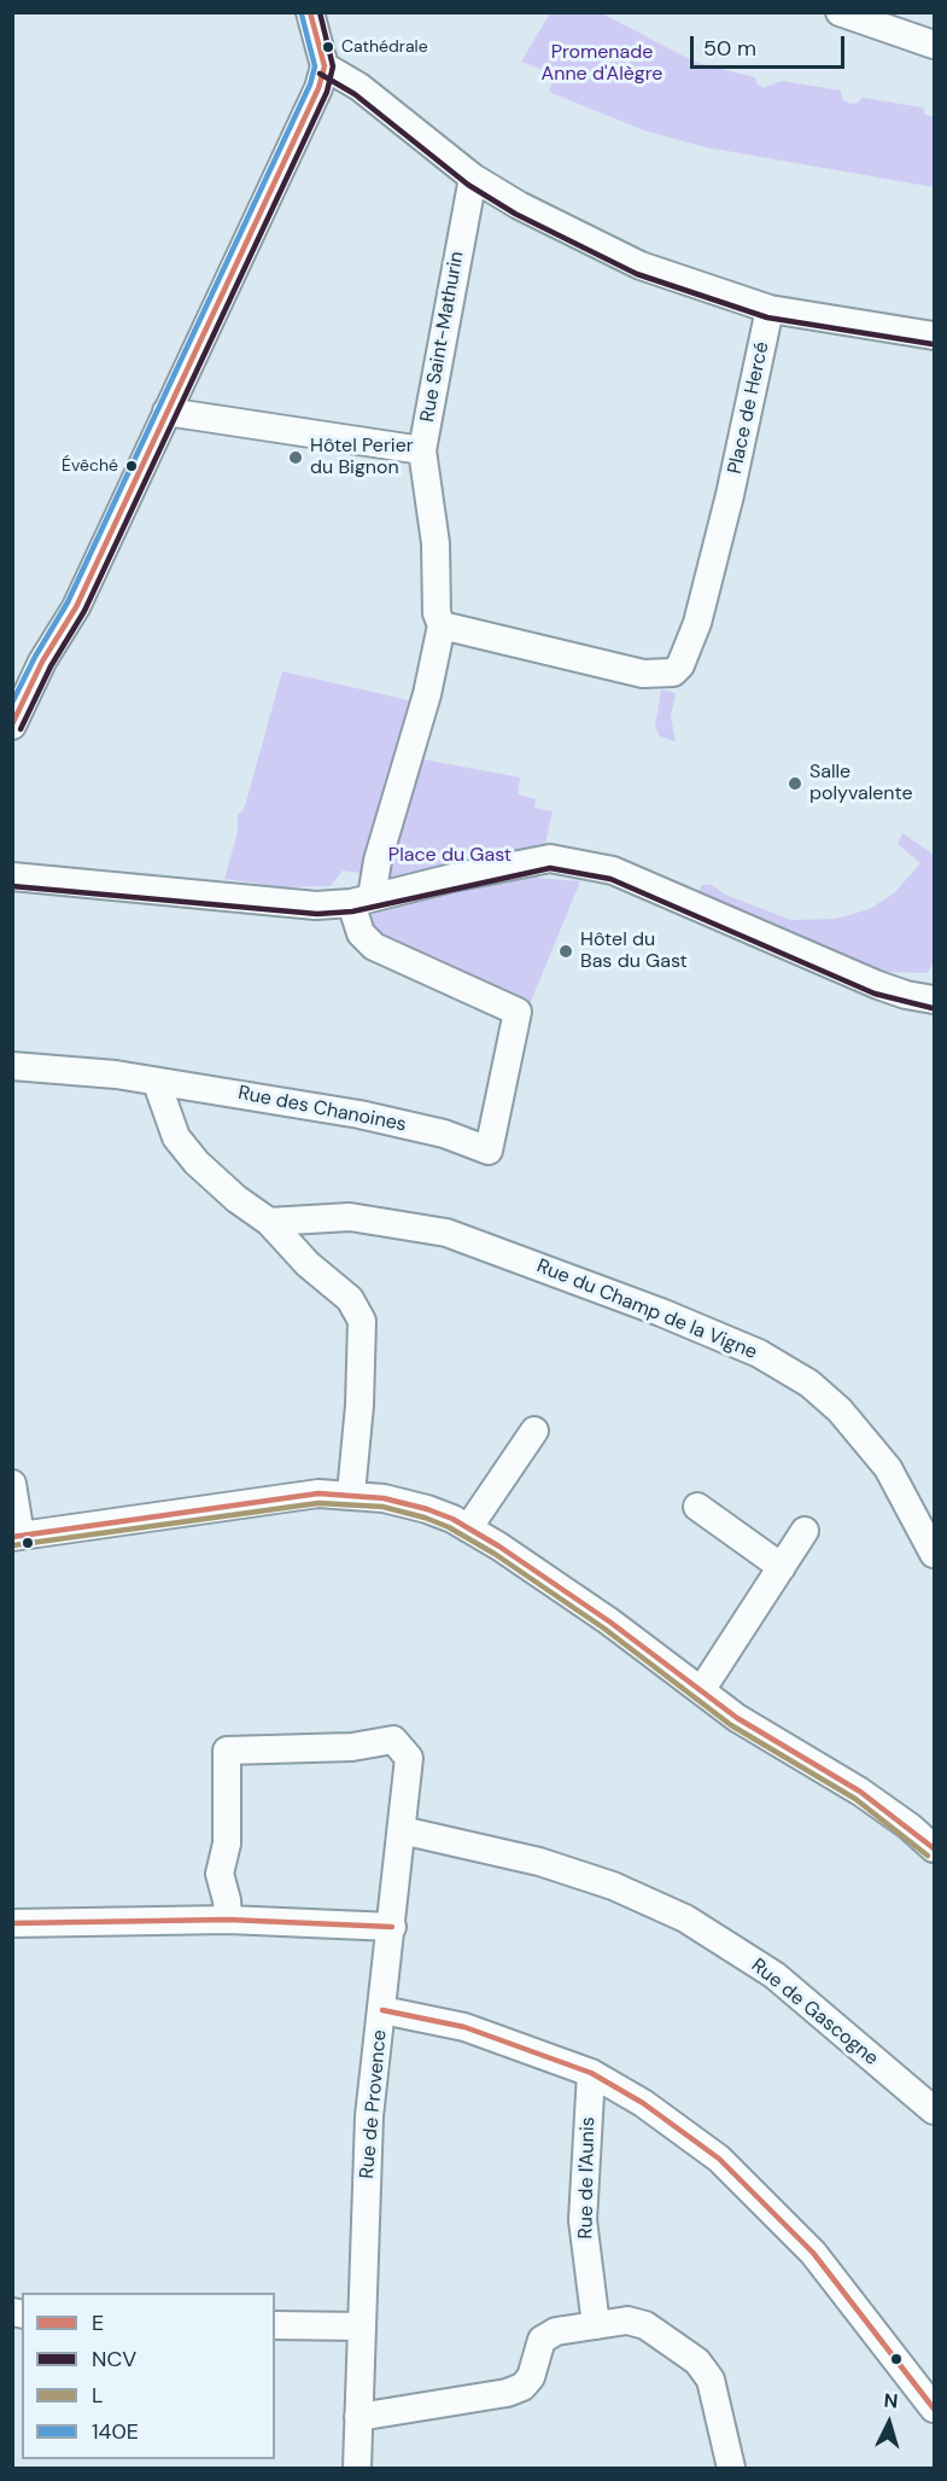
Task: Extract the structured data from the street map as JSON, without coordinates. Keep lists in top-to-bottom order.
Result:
{
  "streets": {
    "street": [
      "Rue Saint-Mathurin",
      "Place de Hercé",
      "Rue des Chanoines",
      "Rue du Champ de la Vigne",
      "Rue de Gascogne",
      "Rue de Provence",
      "Rue de l'Aunis"
    ]
  },
  "crossings": [
    ["Rue Saint-Mathurin", "Place de Hercé"],
    ["Rue de Gascogne", "Rue de Provence"]
  ],
  "parks": ["Promenade Anne d'Alègre", "Place du Gast"],
  "places": [
    "Cathédrale",
    "Hôtel Perier du Bignon",
    "Évêché",
    "Salle polyvalente",
    "Hôtel du Bas du Gast"
  ],
  "lines": [
    "transit line E",
    "transit line NCV",
    "transit line 140E",
    "transit line L"
  ],
  "legend": [
    "E",
    "NCV",
    "L",
    "140E"
  ],
  "scale_bar": "50 m",
  "north": "top"
}
